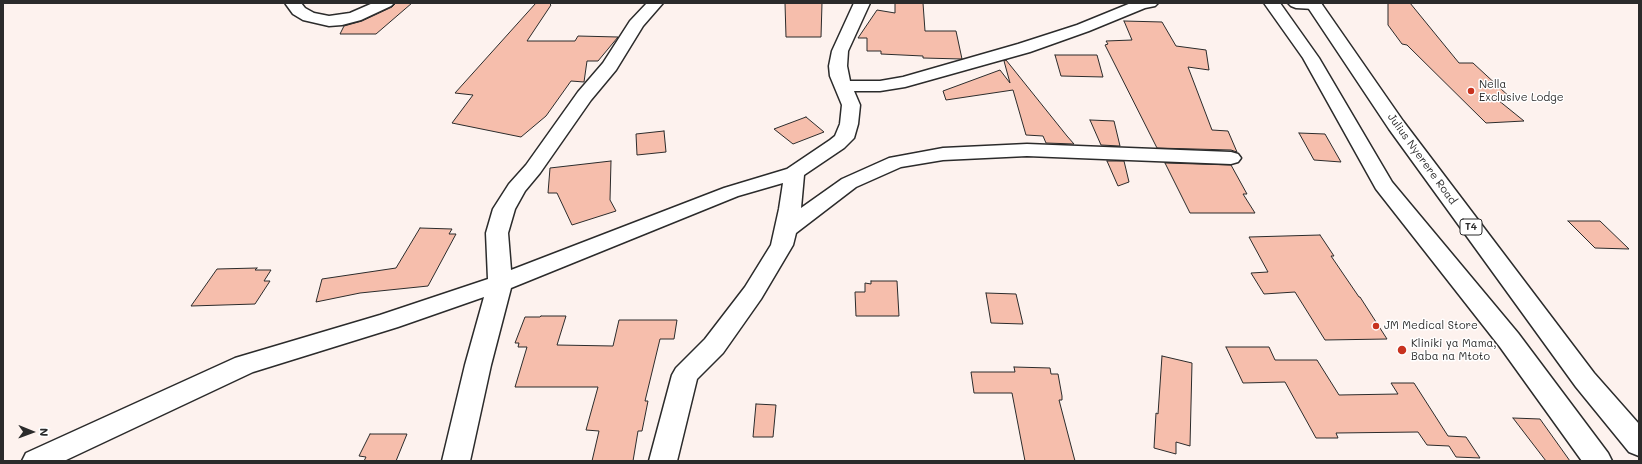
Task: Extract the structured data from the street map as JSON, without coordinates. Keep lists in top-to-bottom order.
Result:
{
  "streets": {
    "main road": ["Julius Nyerere Road", "T4"]
  },
  "places": ["Nella Exclusive Lodge", "JM Medical Store", "Kliniki ya Mama, Baba na Mtoto"],
  "north": "right"
}
